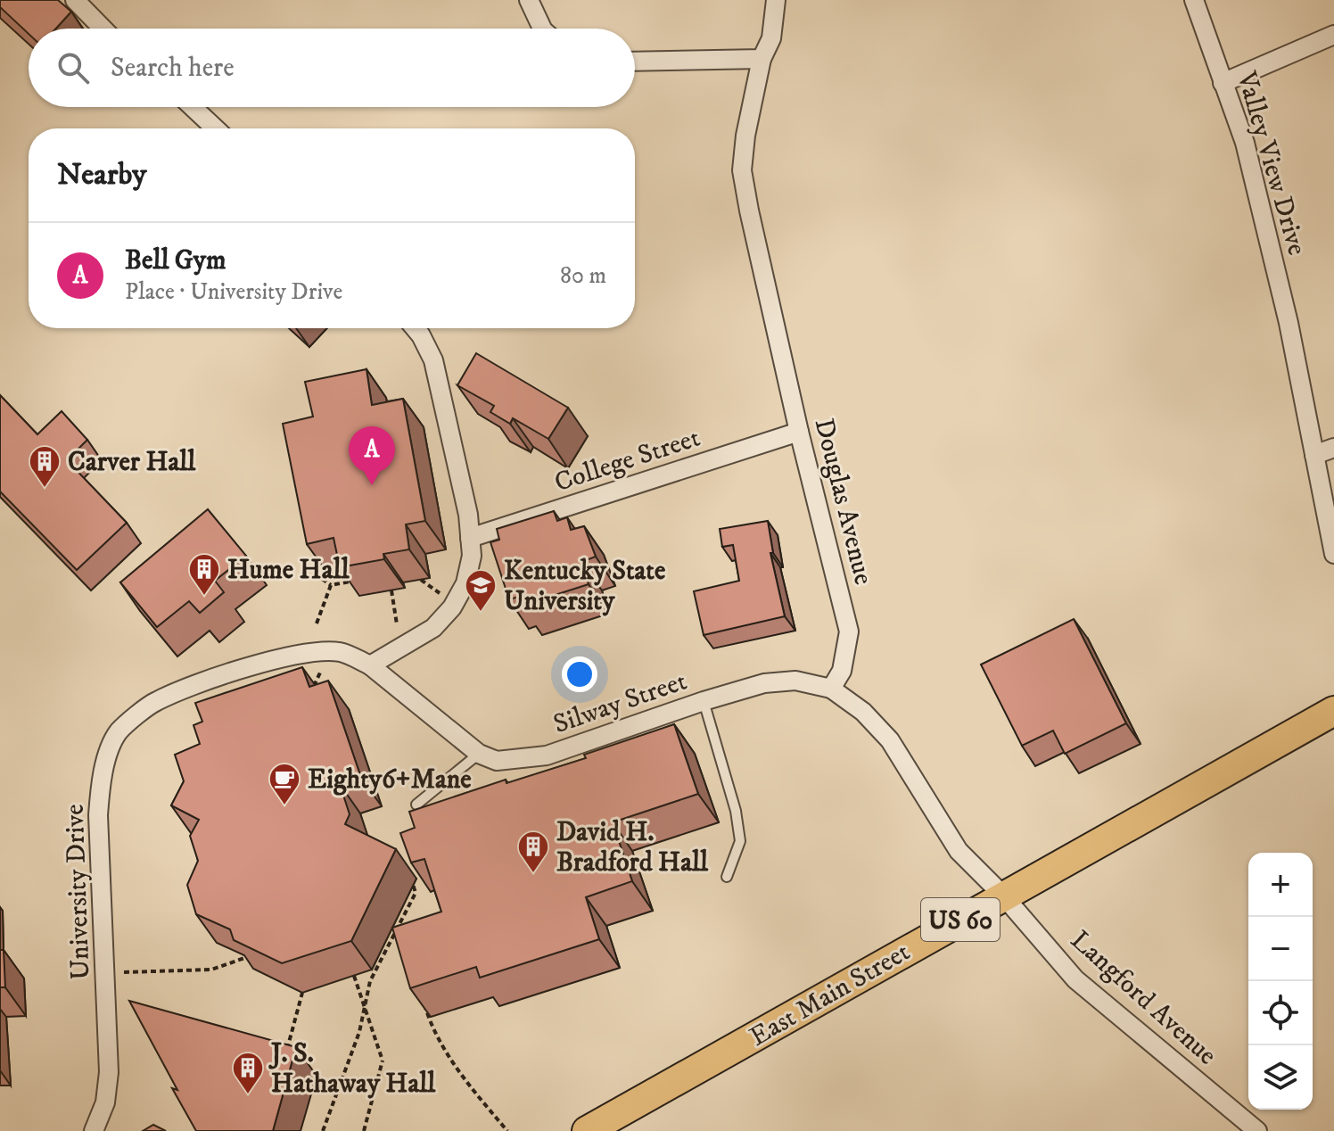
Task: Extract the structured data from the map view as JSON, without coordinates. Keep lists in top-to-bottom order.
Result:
{
  "streets": {
    "main road": ["US 60", "East Main Street"],
    "street": [
      "Valley View Drive",
      "College Street",
      "Douglas Avenue",
      "Silway Street",
      "University Drive",
      "Langford Avenue"
    ]
  },
  "crossings": [
    ["College Street", "Douglas Avenue"],
    ["Douglas Avenue", "Silway Street"],
    ["East Main Street", "Langford Avenue"]
  ],
  "places": {
    "building": [
      "Carver Hall",
      "Hume Hall",
      "David H. Bradford Hall",
      "J. S. Hathaway Hall"
    ],
    "school or university": ["Kentucky State University"],
    "cafe": ["Eighty6+Mane"]
  },
  "page": {
    "search": "Search here",
    "heading": "Nearby",
    "list": [
      {
        "mark": "A",
        "name": "Bell Gym",
        "note": "Place · University Drive",
        "value": "80 m"
      }
    ],
    "pins": "A",
    "map_buttons": ["+", "−"]
  }
}
